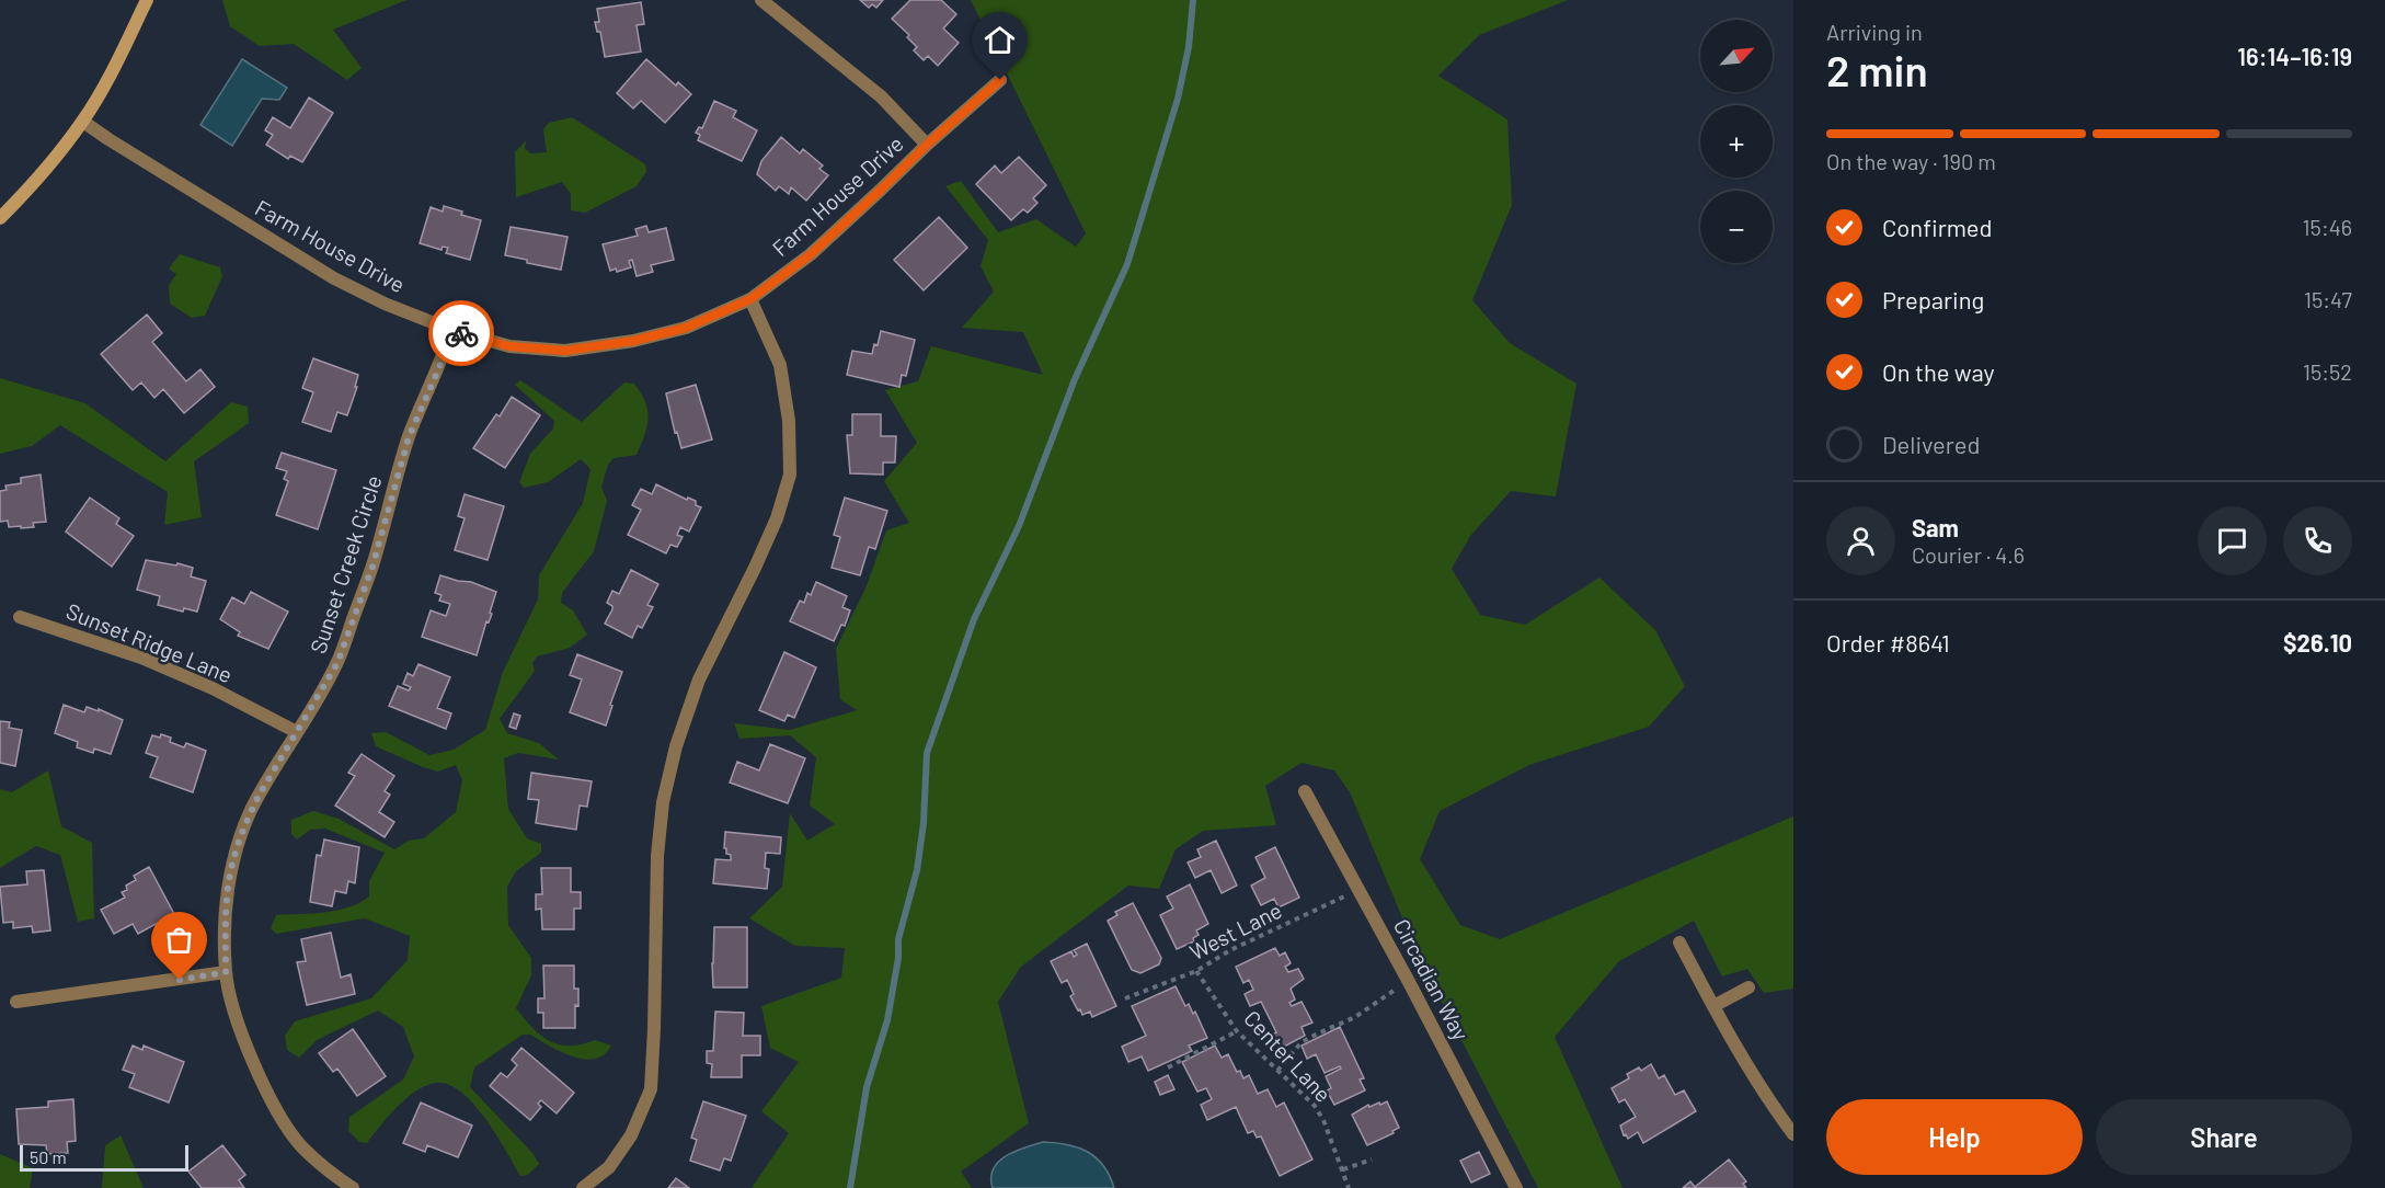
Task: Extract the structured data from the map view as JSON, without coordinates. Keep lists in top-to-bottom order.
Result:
{
  "streets": {
    "street": [
      "Farm House Drive",
      "Sunset Creek Circle",
      "Sunset Ridge Lane",
      "Circadian Way"
    ],
    "path": ["West Lane", "Center Lane"]
  },
  "crossings": [
    ["Farm House Drive", "Sunset Creek Circle"],
    ["Sunset Creek Circle", "Sunset Ridge Lane"],
    ["West Lane", "Circadian Way"],
    ["West Lane", "Center Lane"]
  ],
  "scale_bar": "50 m",
  "north": "top right",
  "page": {
    "heading": ["2 min", "Arriving in", "16:14–16:19"],
    "panel": [
      "Sam",
      "Courier · 4.6",
      "Order #8641",
      "$26.10"
    ],
    "map_buttons": ["+", "−"],
    "bar": "On the way · 190 m",
    "list": [
      ["Confirmed", "15:46"],
      ["Preparing", "15:47"],
      ["On the way", "15:52"],
      "Delivered"
    ],
    "buttons": ["Help", "Share"],
    "scale": "50 m"
  }
}
